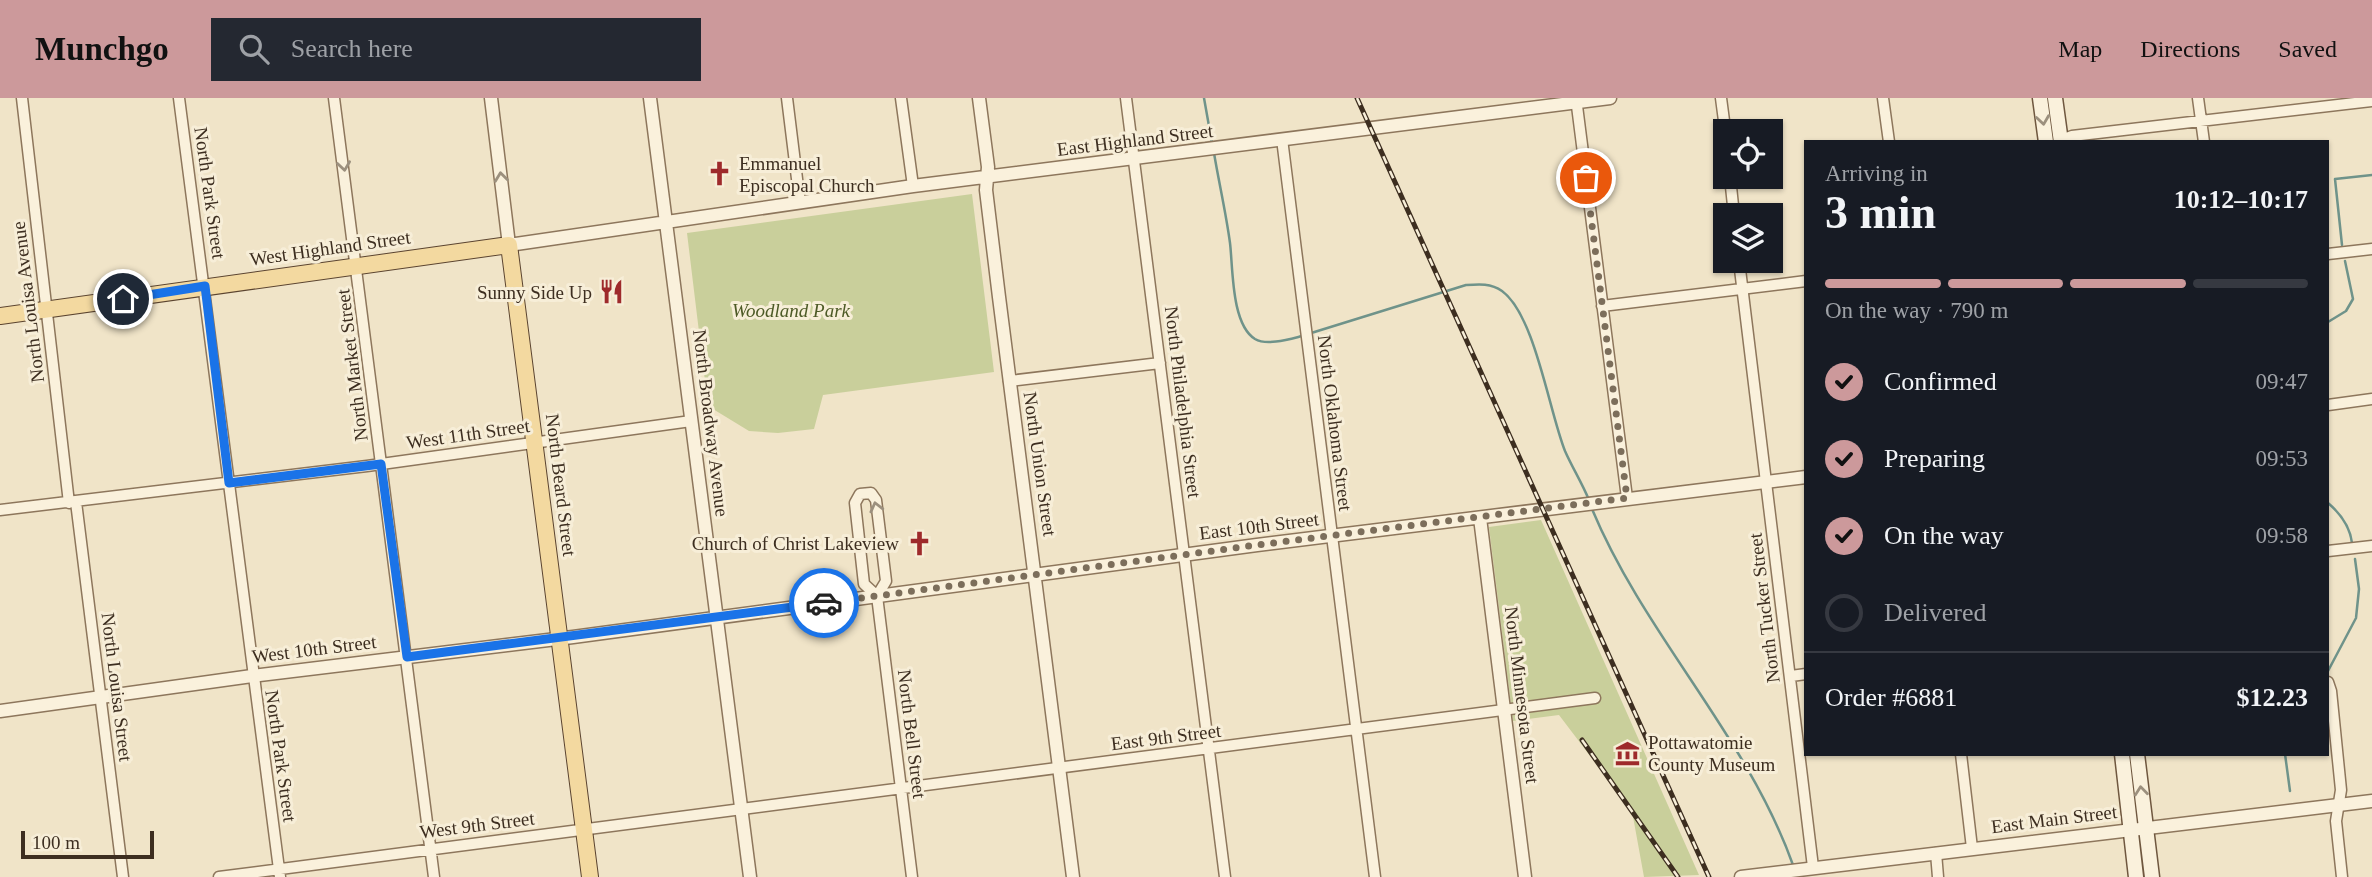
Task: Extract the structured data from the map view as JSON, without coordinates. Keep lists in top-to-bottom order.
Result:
{
  "streets": {
    "main road": ["West Highland Street", "North Beard Street"],
    "street": [
      "East Highland Street",
      "North Park Street",
      "North Louisa Avenue",
      "North Market Street",
      "North Philadelphia Street",
      "North Broadway Avenue",
      "North Oklahoma Street",
      "West 11th Street",
      "North Union Street",
      "East 10th Street",
      "North Tucker Street",
      "West 10th Street",
      "North Louisa Street",
      "North Minnesota Street",
      "North Bell Street",
      "East 9th Street",
      "East Main Street",
      "West 9th Street"
    ]
  },
  "crossings": [
    ["East Highland Street", "West Highland Street"],
    ["East Highland Street", "North Philadelphia Street"],
    ["East Highland Street", "North Broadway Avenue"],
    ["East Highland Street", "North Oklahoma Street"],
    ["East Highland Street", "North Union Street"],
    ["North Park Street", "West Highland Street"],
    ["North Park Street", "West 11th Street"],
    ["North Park Street", "West 10th Street"],
    ["North Park Street", "West 9th Street"],
    ["West Highland Street", "North Louisa Avenue"],
    ["West Highland Street", "North Market Street"],
    ["West Highland Street", "North Broadway Avenue"],
    ["West Highland Street", "North Beard Street"],
    ["North Louisa Avenue", "West 11th Street"],
    ["North Louisa Avenue", "North Louisa Street"],
    ["North Market Street", "West 11th Street"],
    ["North Market Street", "West 10th Street"],
    ["North Market Street", "West 9th Street"],
    ["North Philadelphia Street", "East 10th Street"],
    ["North Philadelphia Street", "East 9th Street"],
    ["North Broadway Avenue", "West 11th Street"],
    ["North Broadway Avenue", "East 10th Street"],
    ["North Broadway Avenue", "West 10th Street"],
    ["North Broadway Avenue", "East 9th Street"],
    ["North Broadway Avenue", "West 9th Street"],
    ["North Oklahoma Street", "East 10th Street"],
    ["North Oklahoma Street", "East 9th Street"],
    ["West 11th Street", "North Beard Street"],
    ["West 11th Street", "North Louisa Street"],
    ["North Union Street", "East 10th Street"],
    ["North Union Street", "East 9th Street"],
    ["North Beard Street", "West 10th Street"],
    ["North Beard Street", "West 9th Street"],
    ["East 10th Street", "North Tucker Street"],
    ["East 10th Street", "West 10th Street"],
    ["East 10th Street", "North Minnesota Street"],
    ["East 10th Street", "North Bell Street"],
    ["North Tucker Street", "East Main Street"],
    ["West 10th Street", "North Louisa Street"],
    ["North Minnesota Street", "East 9th Street"],
    ["North Bell Street", "East 9th Street"],
    ["East 9th Street", "West 9th Street"]
  ],
  "parks": ["Woodland Park"],
  "places": {
    "church": ["Emmanuel Episcopal Church", "Church of Christ Lakeview"],
    "restaurant": ["Sunny Side Up"],
    "museum": ["Pottawatomie County Museum"]
  },
  "scale_bar": "100 m",
  "page": {
    "header": "Munchgo",
    "search": "Search here",
    "nav": ["Map", "Directions", "Saved"],
    "heading": ["3 min", "Arriving in", "10:12–10:17"],
    "panel": ["Order #6881", "$12.23"],
    "bar": "On the way · 790 m",
    "list": [
      ["Confirmed", "09:47"],
      ["Preparing", "09:53"],
      ["On the way", "09:58"],
      "Delivered"
    ],
    "scale": "100 m"
  }
}
